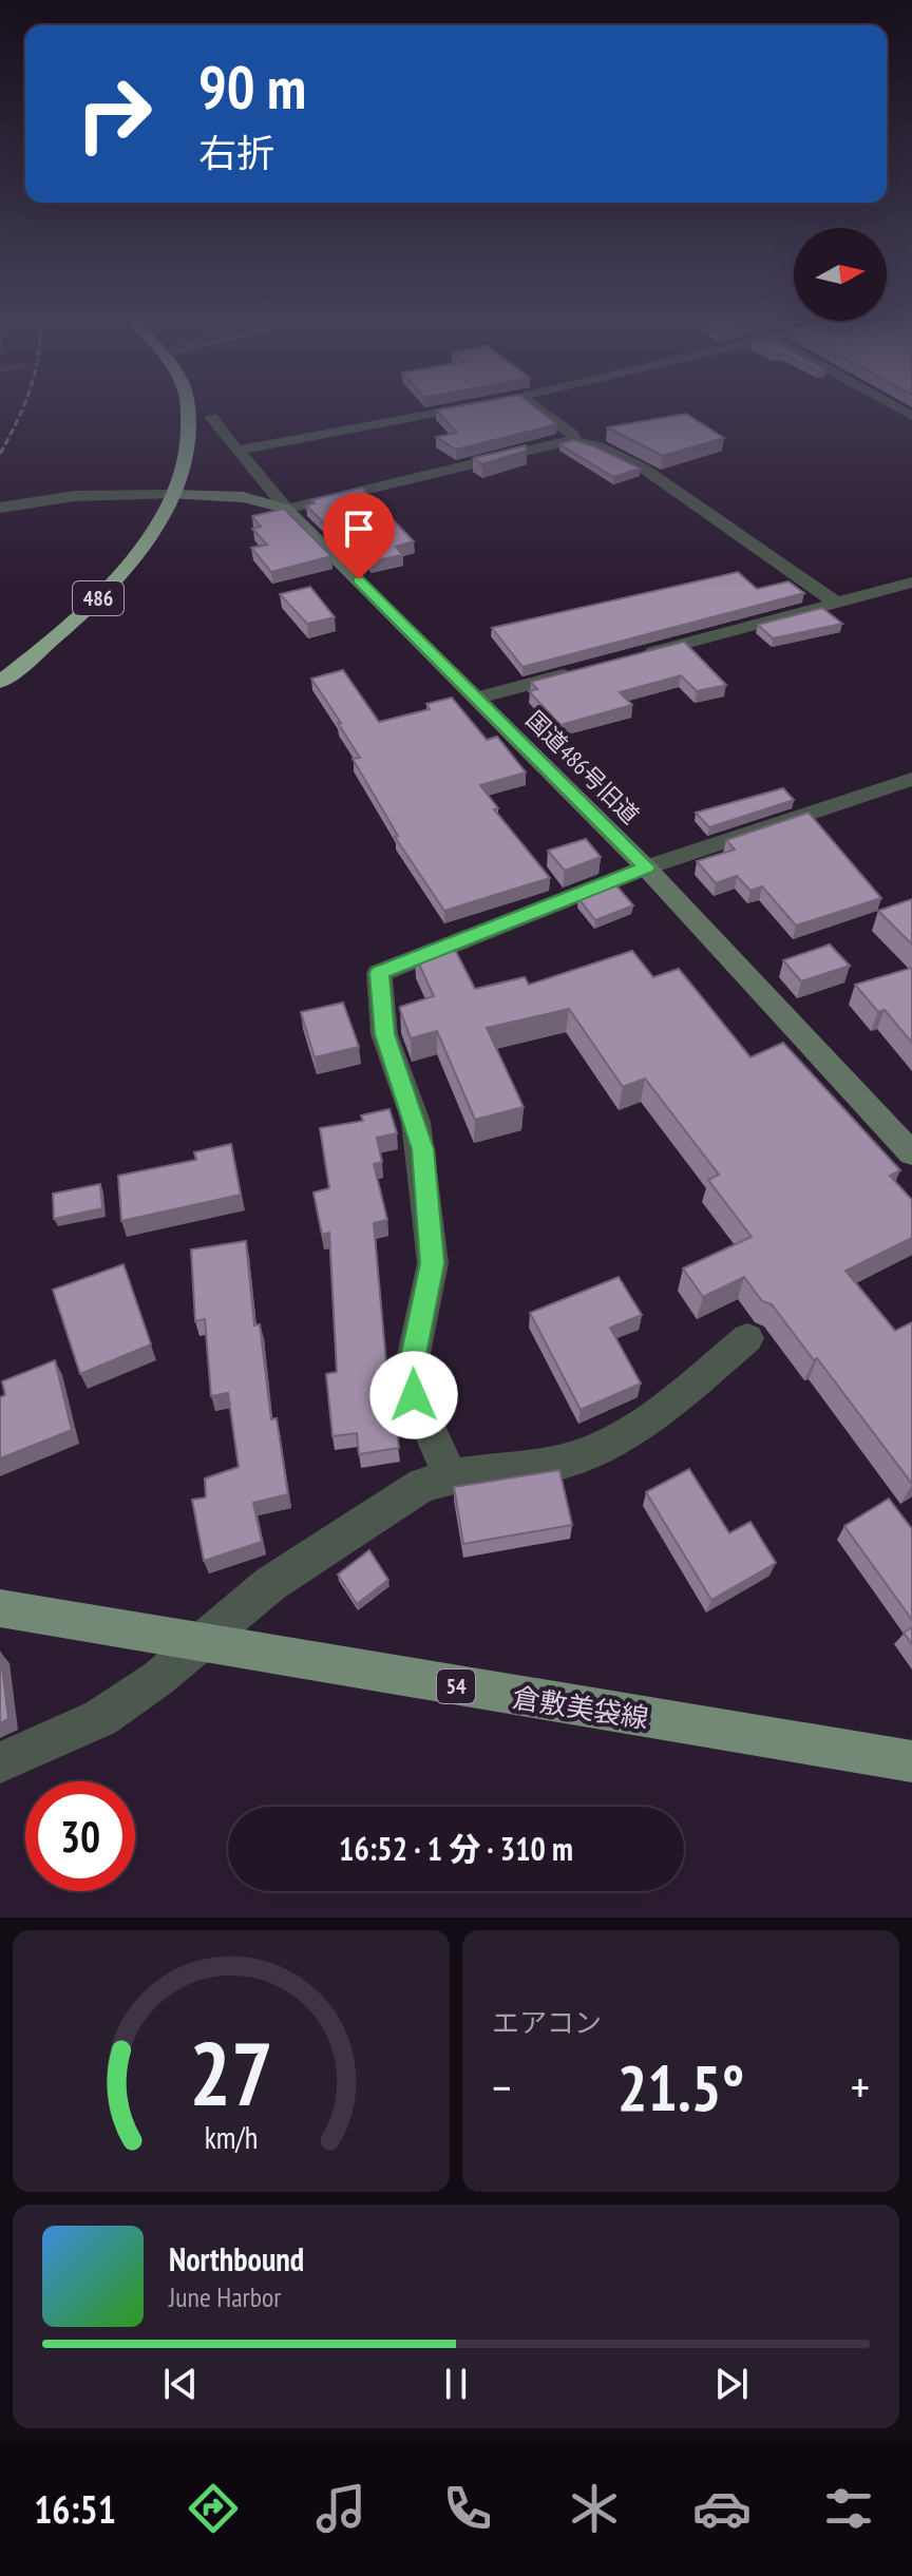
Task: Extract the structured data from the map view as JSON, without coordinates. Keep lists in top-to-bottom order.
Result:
{
  "streets": {
    "highway": ["486"],
    "main road": ["54", "倉敷美袋線"],
    "street": ["国道486号旧道"]
  },
  "crossings": [
    ["486", "国道486号旧道"]
  ],
  "north": "right",
  "page": {
    "turn": ["90 m", "右折"],
    "limit": "30",
    "trip": "16:52 · 1 分 · 310 m",
    "tile": "エアコン",
    "heat": ["−", "21.5°", "+"],
    "song": ["Northbound", "June Harbor"],
    "tabs": "16:51",
    "gauge": ["27", "km/h"]
  }
}
